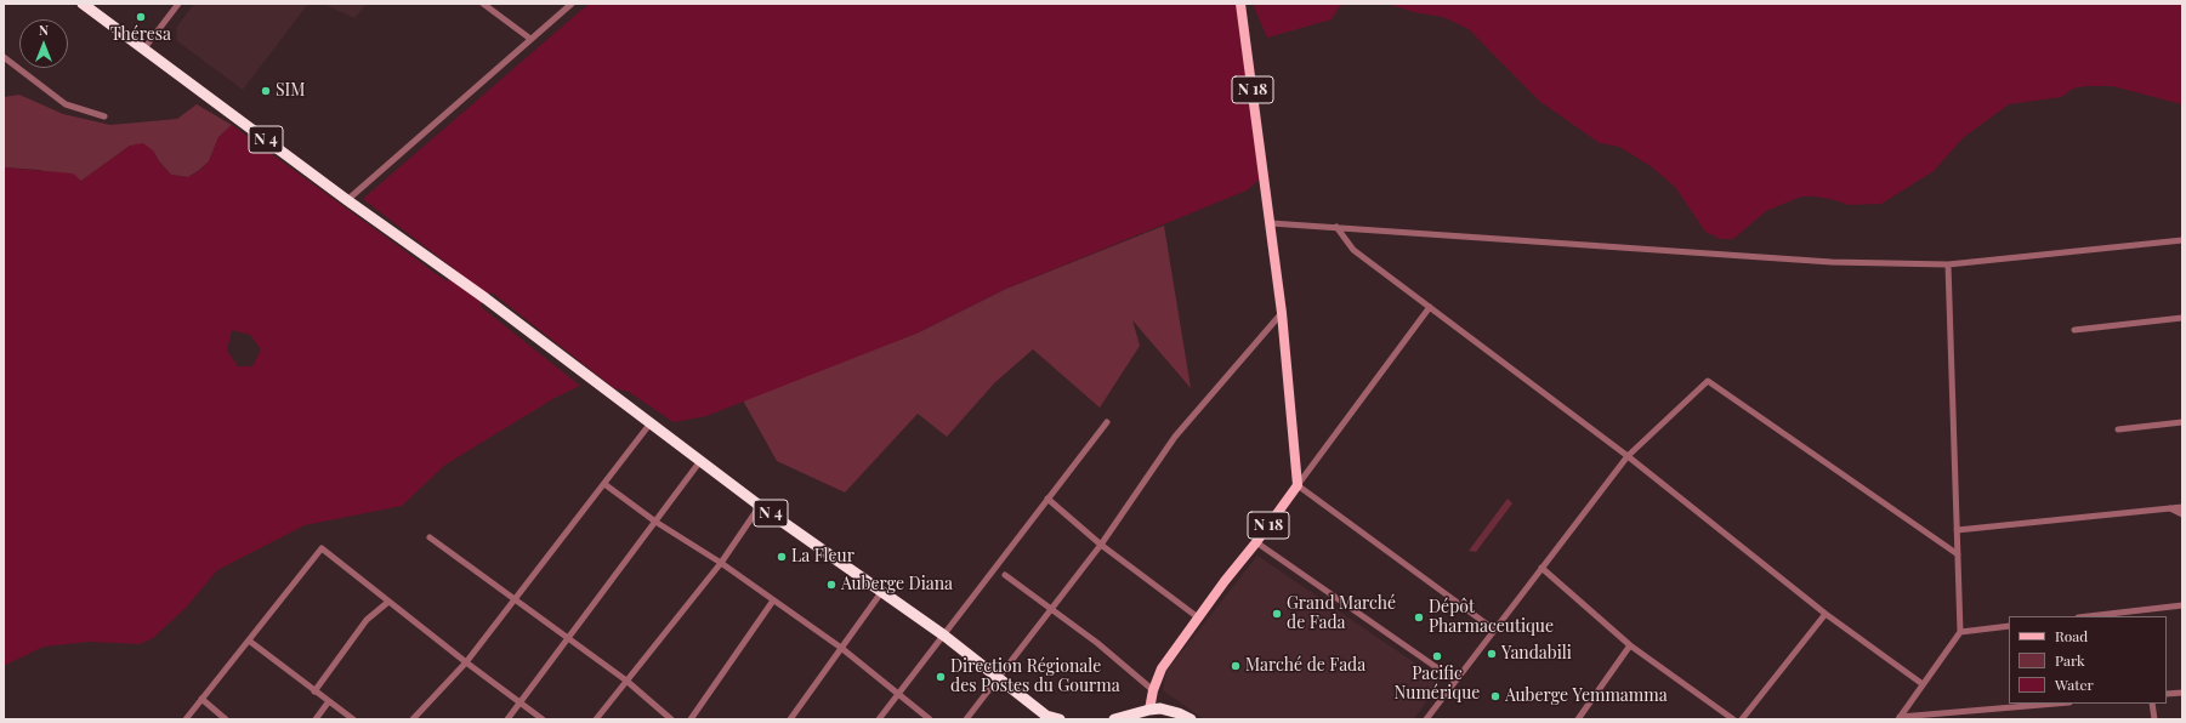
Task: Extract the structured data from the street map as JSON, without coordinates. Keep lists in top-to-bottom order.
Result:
{
  "streets": {
    "highway": ["N 4"],
    "main road": ["N 18"]
  },
  "places": [
    "Théresa",
    "SIM",
    "La Fleur",
    "Auberge Diana",
    "Grand Marché de Fada",
    "Dépôt Pharmaceutique",
    "Yandabili",
    "Pacific Numérique",
    "Marché de Fada",
    "Direction Régionale des Postes du Gourma",
    "Auberge Yemmamma"
  ],
  "legend": ["Road", "Park", "Water"],
  "north": "top"
}
